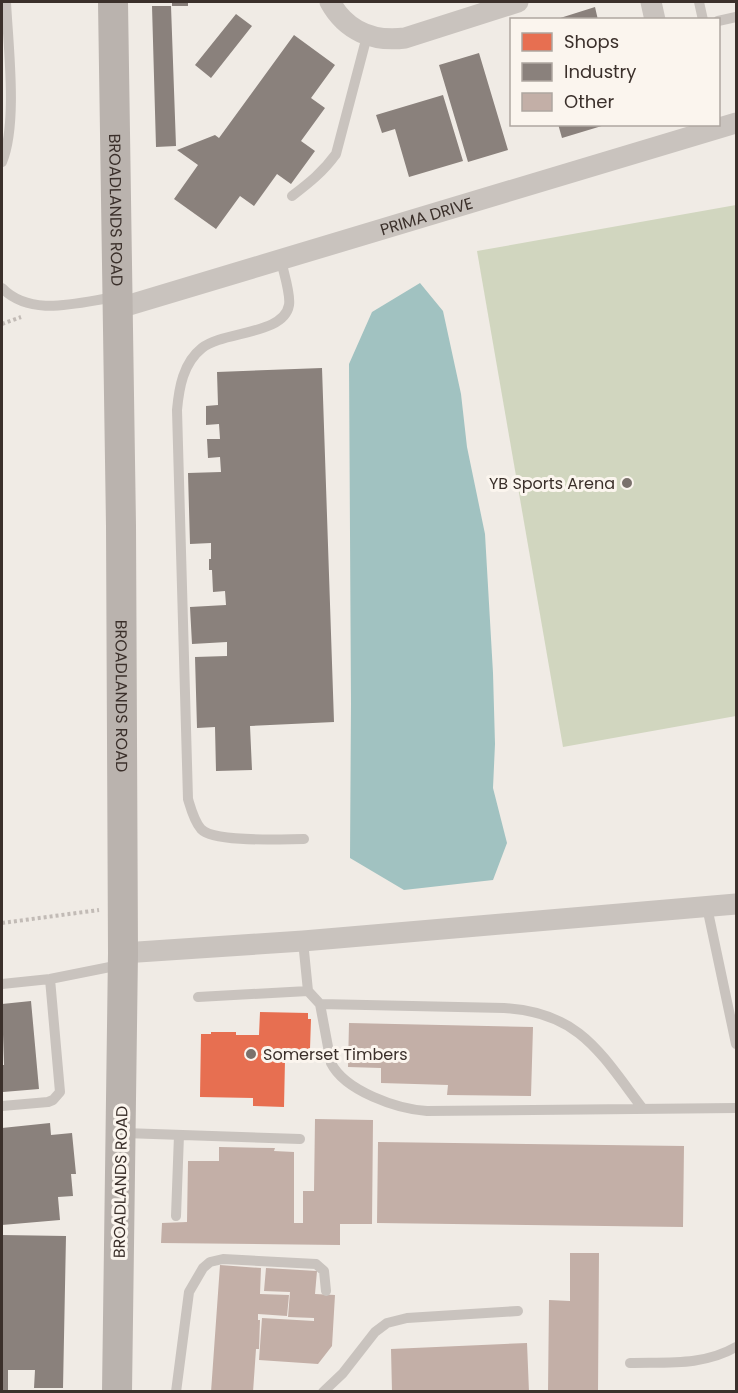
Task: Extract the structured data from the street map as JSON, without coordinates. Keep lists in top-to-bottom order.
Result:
{
  "streets": {
    "main road": ["BROADLANDS ROAD"],
    "street": ["PRIMA DRIVE"]
  },
  "crossings": [
    ["BROADLANDS ROAD", "PRIMA DRIVE"]
  ],
  "places": ["YB Sports Arena", "Somerset Timbers"],
  "legend": ["Shops", "Industry", "Other"]
}
